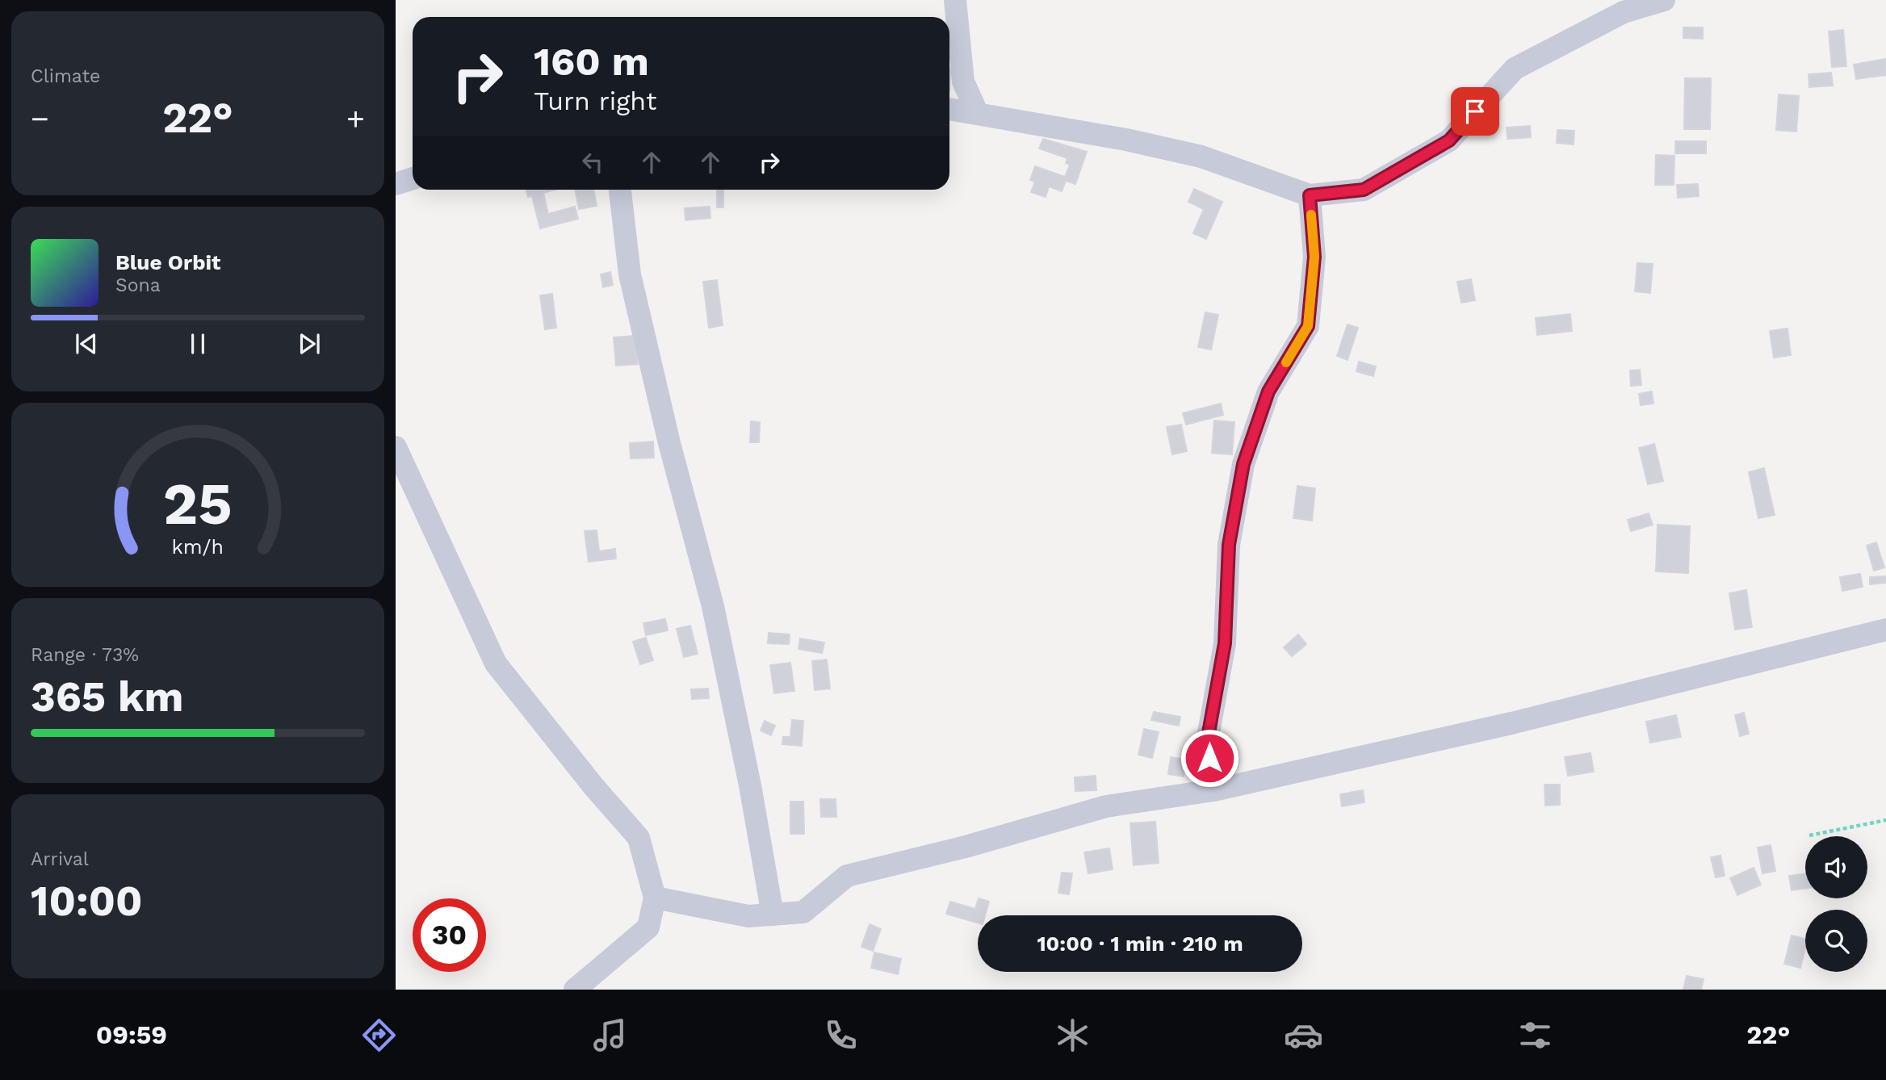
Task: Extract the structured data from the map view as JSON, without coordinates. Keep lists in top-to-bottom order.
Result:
{
  "page": {
    "tile": [
      "Climate",
      ["Range · 73%", "365 km"],
      ["Arrival", "10:00"]
    ],
    "turn": ["160 m", "Turn right"],
    "heat": ["−", "22°", "+"],
    "song": ["Blue Orbit", "Sona"],
    "limit": "30",
    "trip": "10:00 · 1 min · 210 m",
    "tabs": ["09:59", "22°"],
    "gauge": ["25", "km/h"]
  }
}
